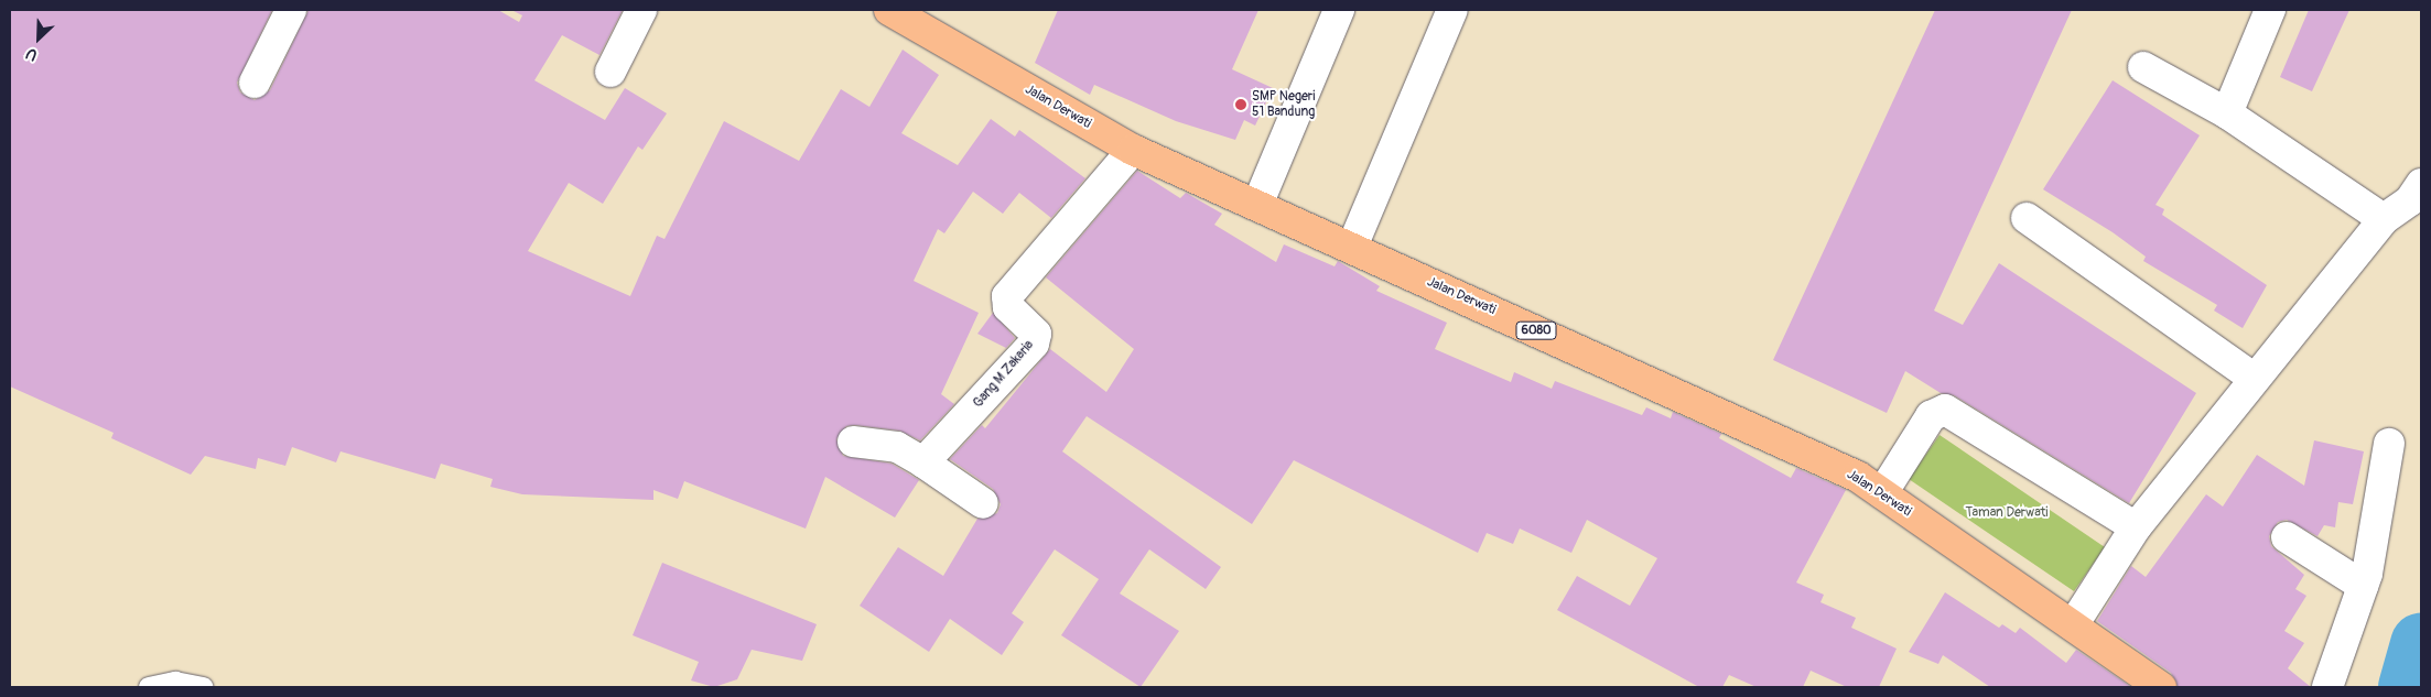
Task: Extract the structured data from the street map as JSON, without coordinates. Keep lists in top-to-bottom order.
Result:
{
  "streets": {
    "main road": ["Jalan Derwati", "6080"],
    "street": ["Gang M Zakaria"]
  },
  "crossings": [
    ["Jalan Derwati", "Gang M Zakaria"]
  ],
  "parks": ["Taman Derwati"],
  "places": ["SMP Negeri 51 Bandung"],
  "north": "bottom left"
}
